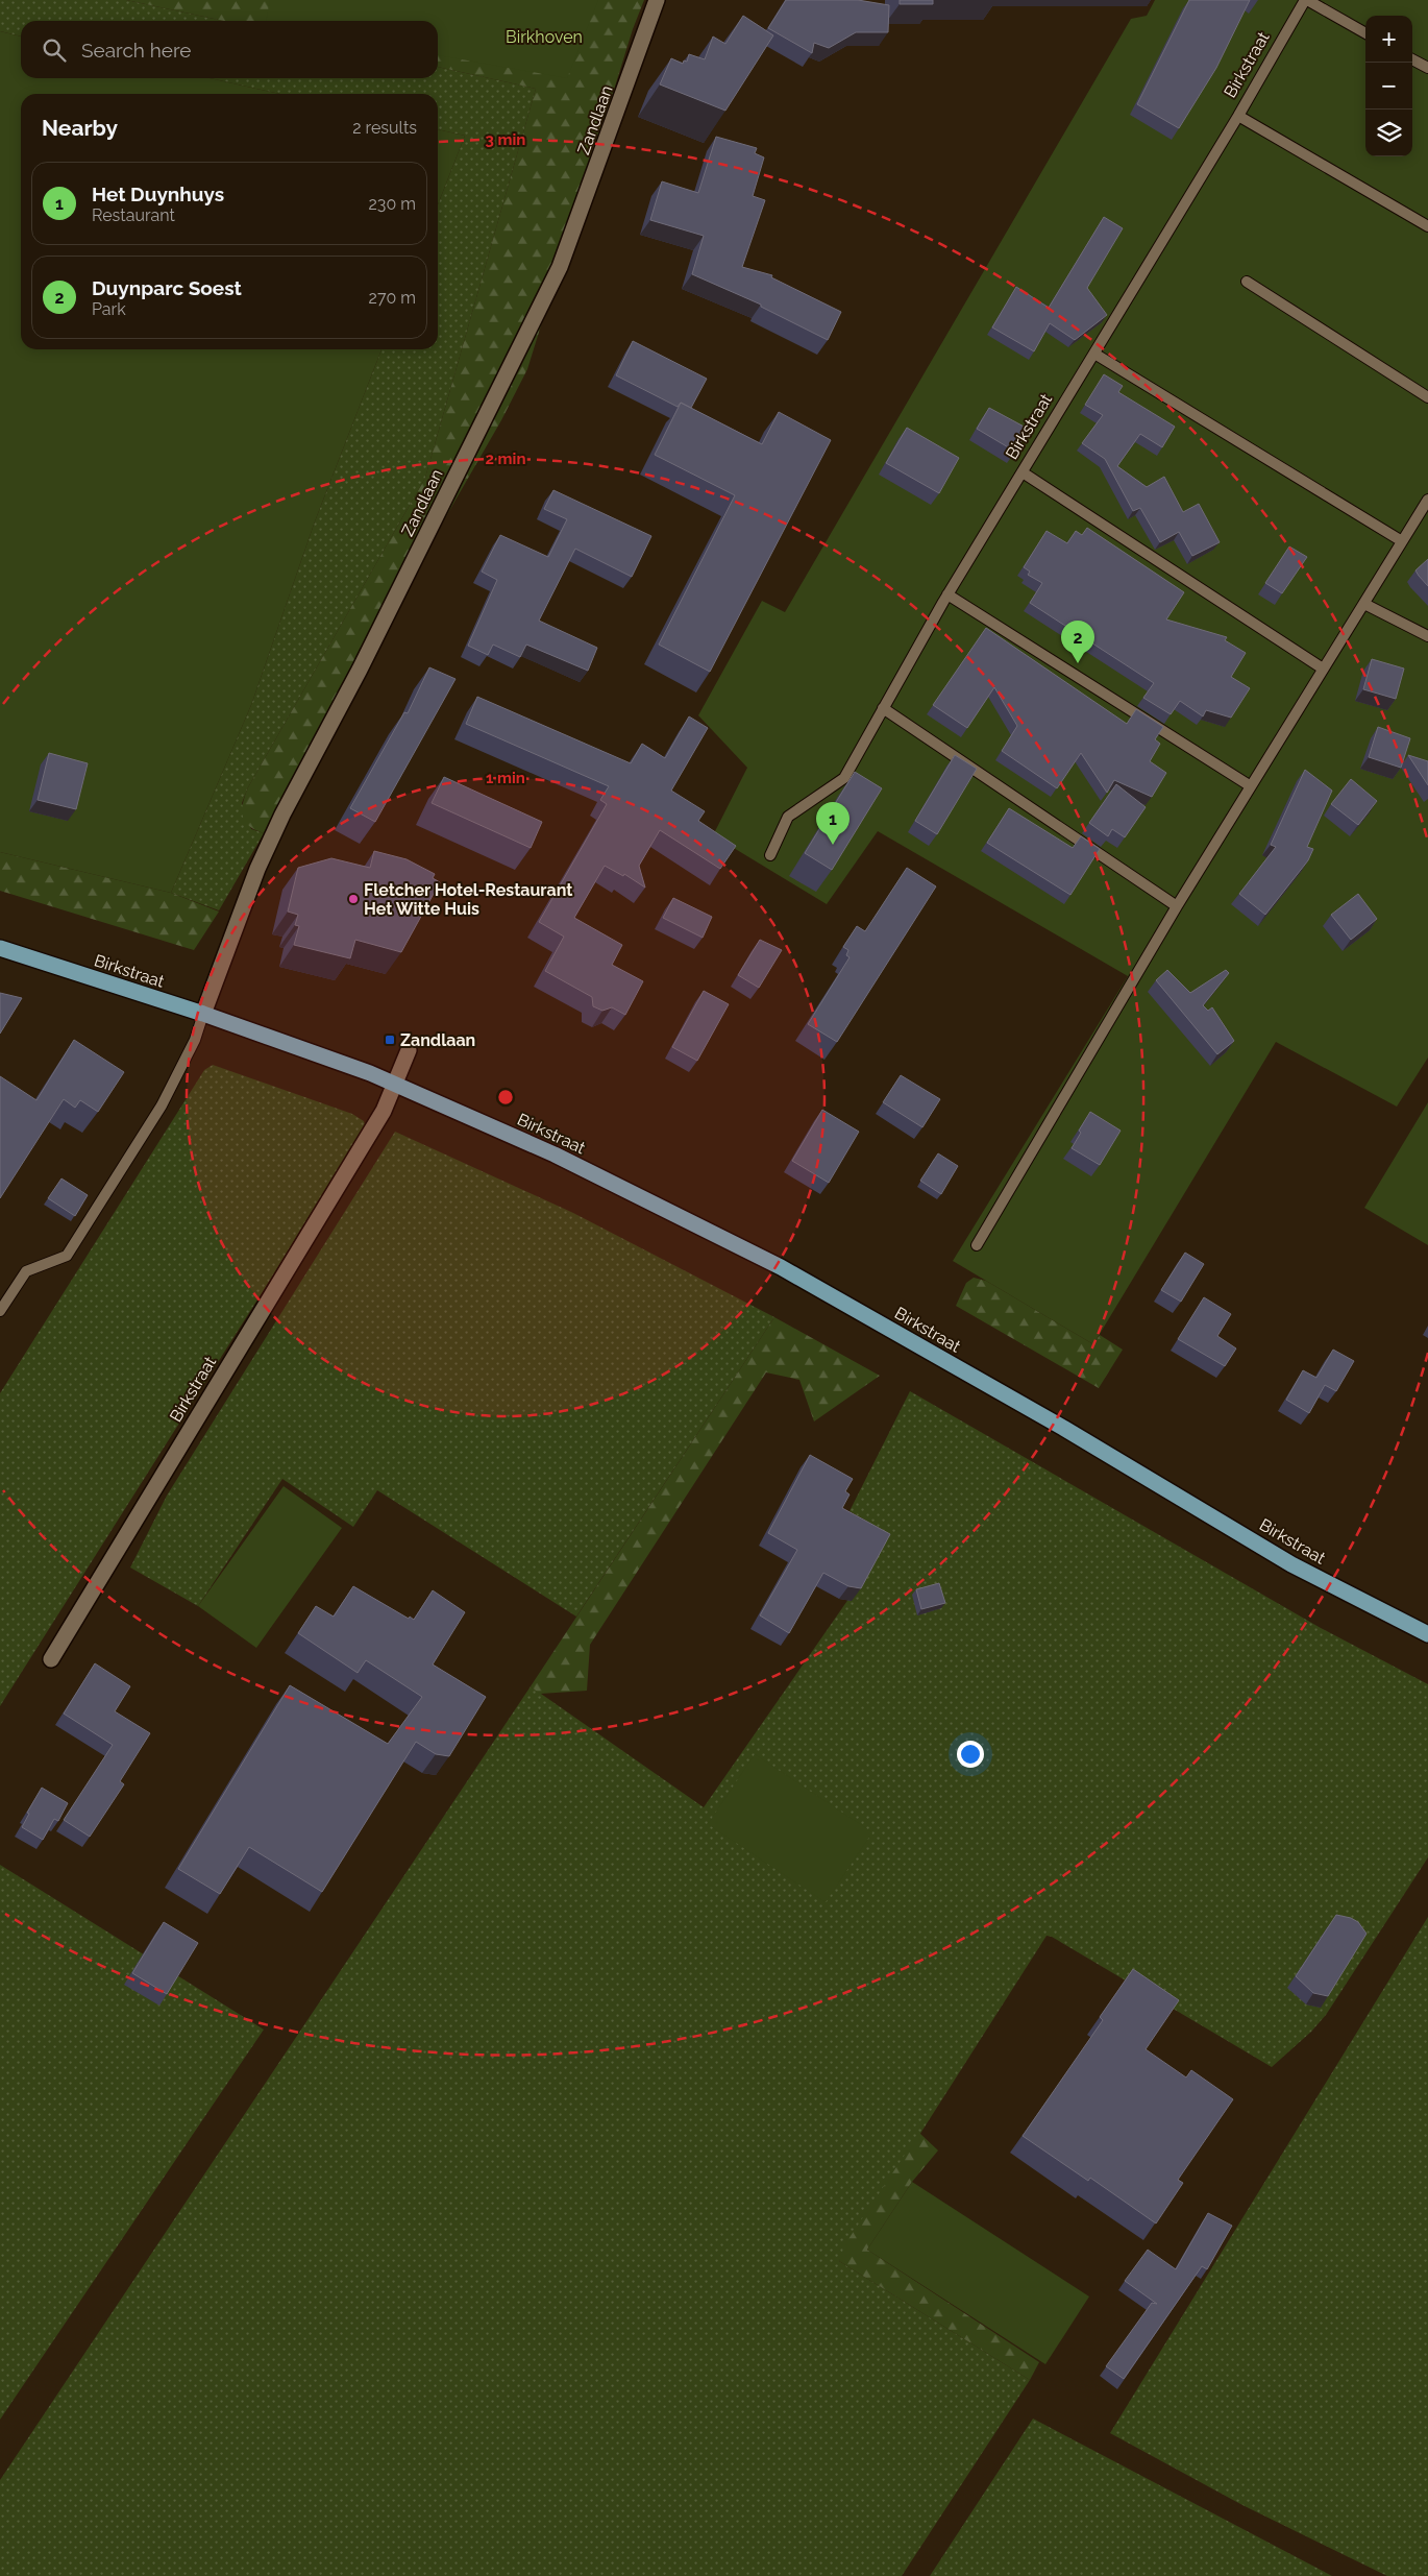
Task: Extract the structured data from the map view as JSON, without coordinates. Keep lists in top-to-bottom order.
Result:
{
  "streets": {
    "main road": ["Birkstraat"],
    "street": ["Zandlaan"]
  },
  "crossings": [
    ["Birkstraat", "Zandlaan"]
  ],
  "parks": ["Birkhoven"],
  "places": {
    "other": ["Fletcher Hotel-Restaurant Het Witte Huis"],
    "transit": ["Zandlaan"]
  },
  "page": {
    "map_buttons": ["+", "−"],
    "search": "Search here",
    "heading": ["Nearby", "2 results"],
    "list": [
      {
        "mark": "1",
        "name": "Het Duynhuys",
        "note": "Restaurant",
        "value": "230 m"
      },
      {
        "mark": "2",
        "name": "Duynparc Soest",
        "note": "Park",
        "value": "270 m"
      }
    ],
    "pins": ["2", "1"]
  },
  "rings": ["3 min", "2 min", "1 min"]
}
